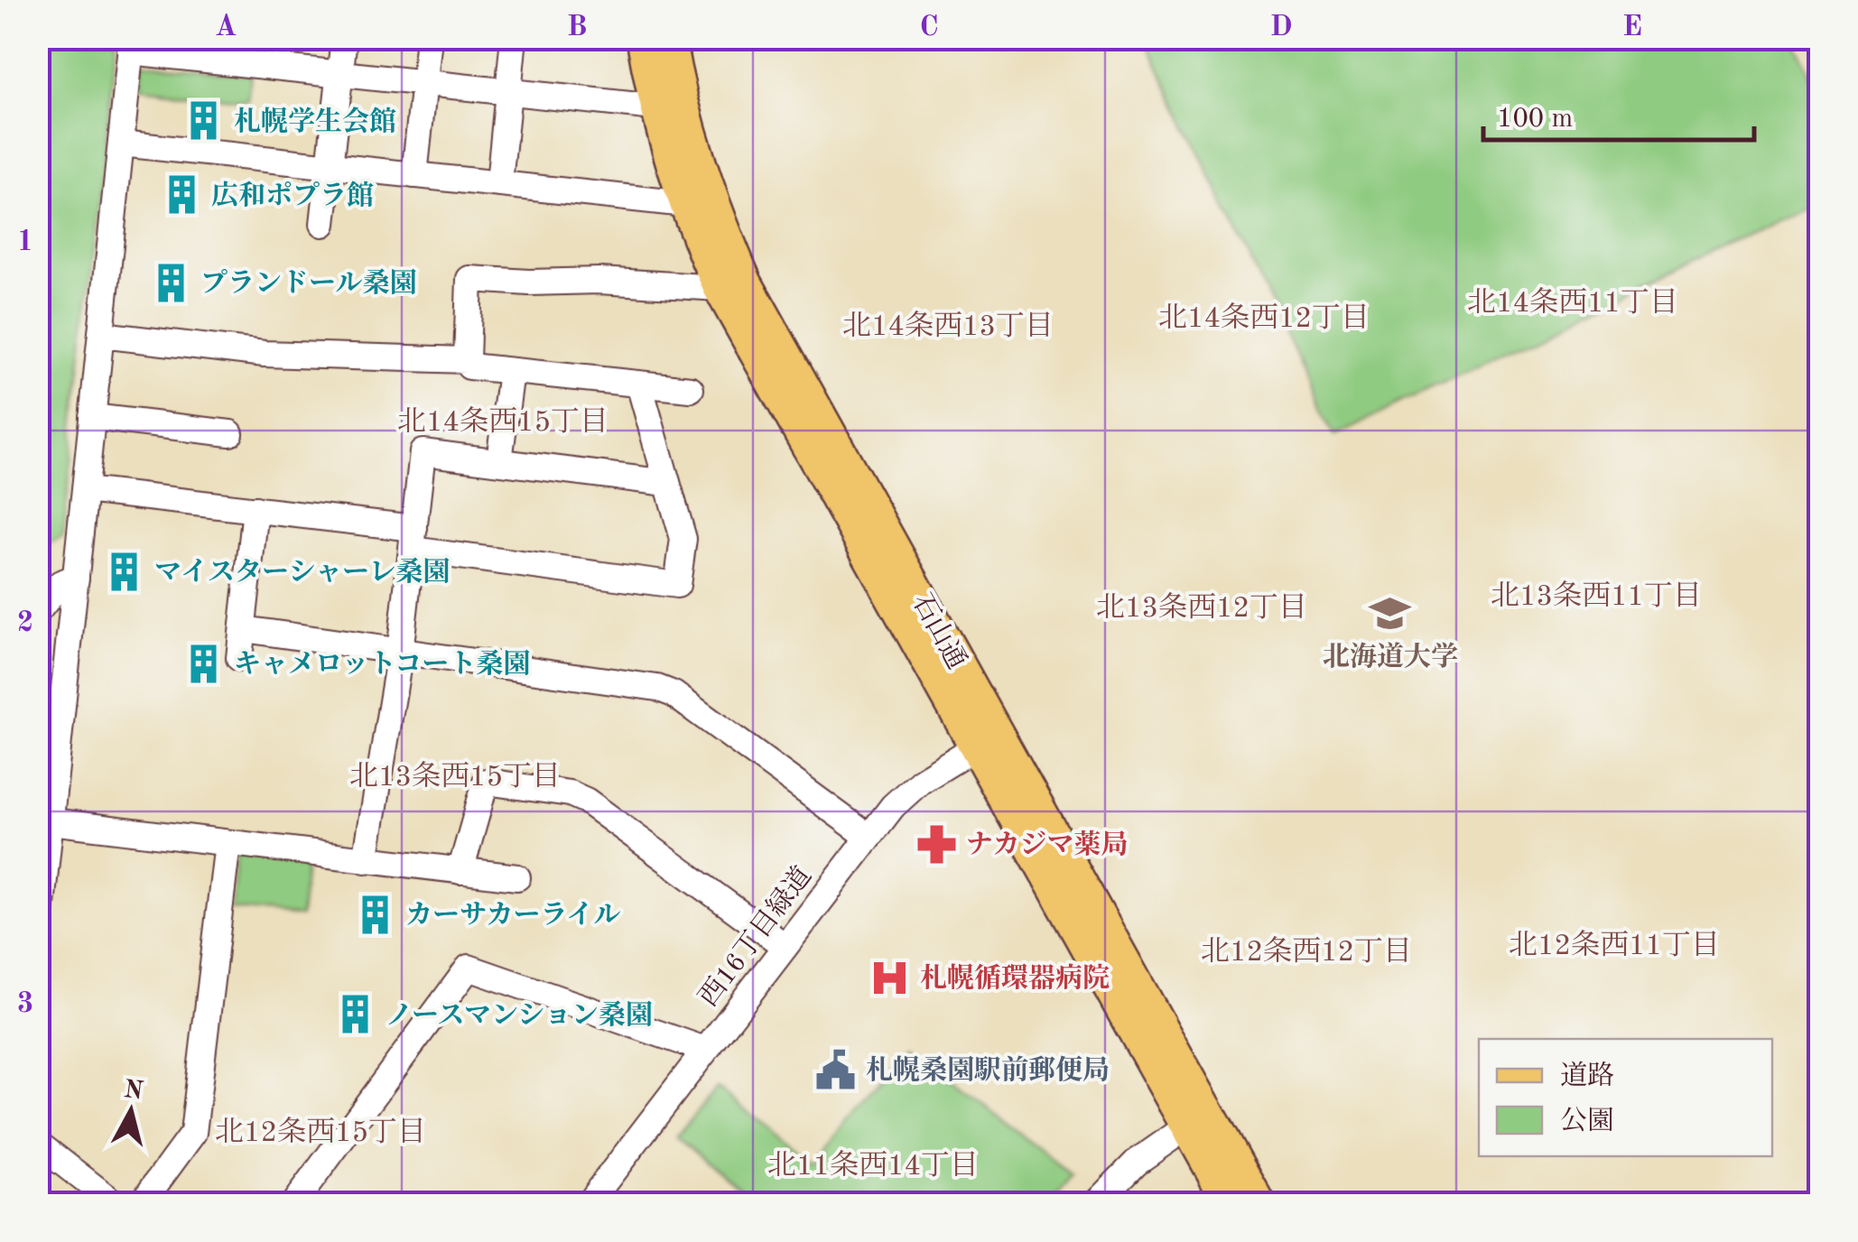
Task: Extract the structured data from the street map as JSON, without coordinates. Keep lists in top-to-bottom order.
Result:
{
  "streets": {
    "main road": ["石山通"],
    "street": ["西16丁目緑道"]
  },
  "crossings": [
    ["石山通", "西16丁目緑道"]
  ],
  "districts": [
    "北14条西11丁目",
    "北14条西12丁目",
    "北14条西13丁目",
    "北14条西15丁目",
    "北13条西11丁目",
    "北13条西12丁目",
    "北13条西15丁目",
    "北12条西11丁目",
    "北12条西12丁目",
    "北12条西15丁目",
    "北11条西14丁目"
  ],
  "places": {
    "building": [
      "札幌学生会館",
      "広和ポプラ館",
      "プランドール桑園",
      "マイスターシャーレ桑園",
      "キャメロットコート桑園",
      "カーサカーライル",
      "ノースマンション桑園"
    ],
    "school or university": ["北海道大学"],
    "pharmacy": ["ナカジマ薬局"],
    "hospital": ["札幌循環器病院"],
    "public building": ["札幌桑園駅前郵便局"]
  },
  "legend": ["道路", "公園"],
  "scale_bar": "100 m",
  "north": "top",
  "grid": {
    "columns": [
      "A",
      "B",
      "C",
      "D",
      "E"
    ],
    "rows": ["1", "2", "3"]
  }
}
